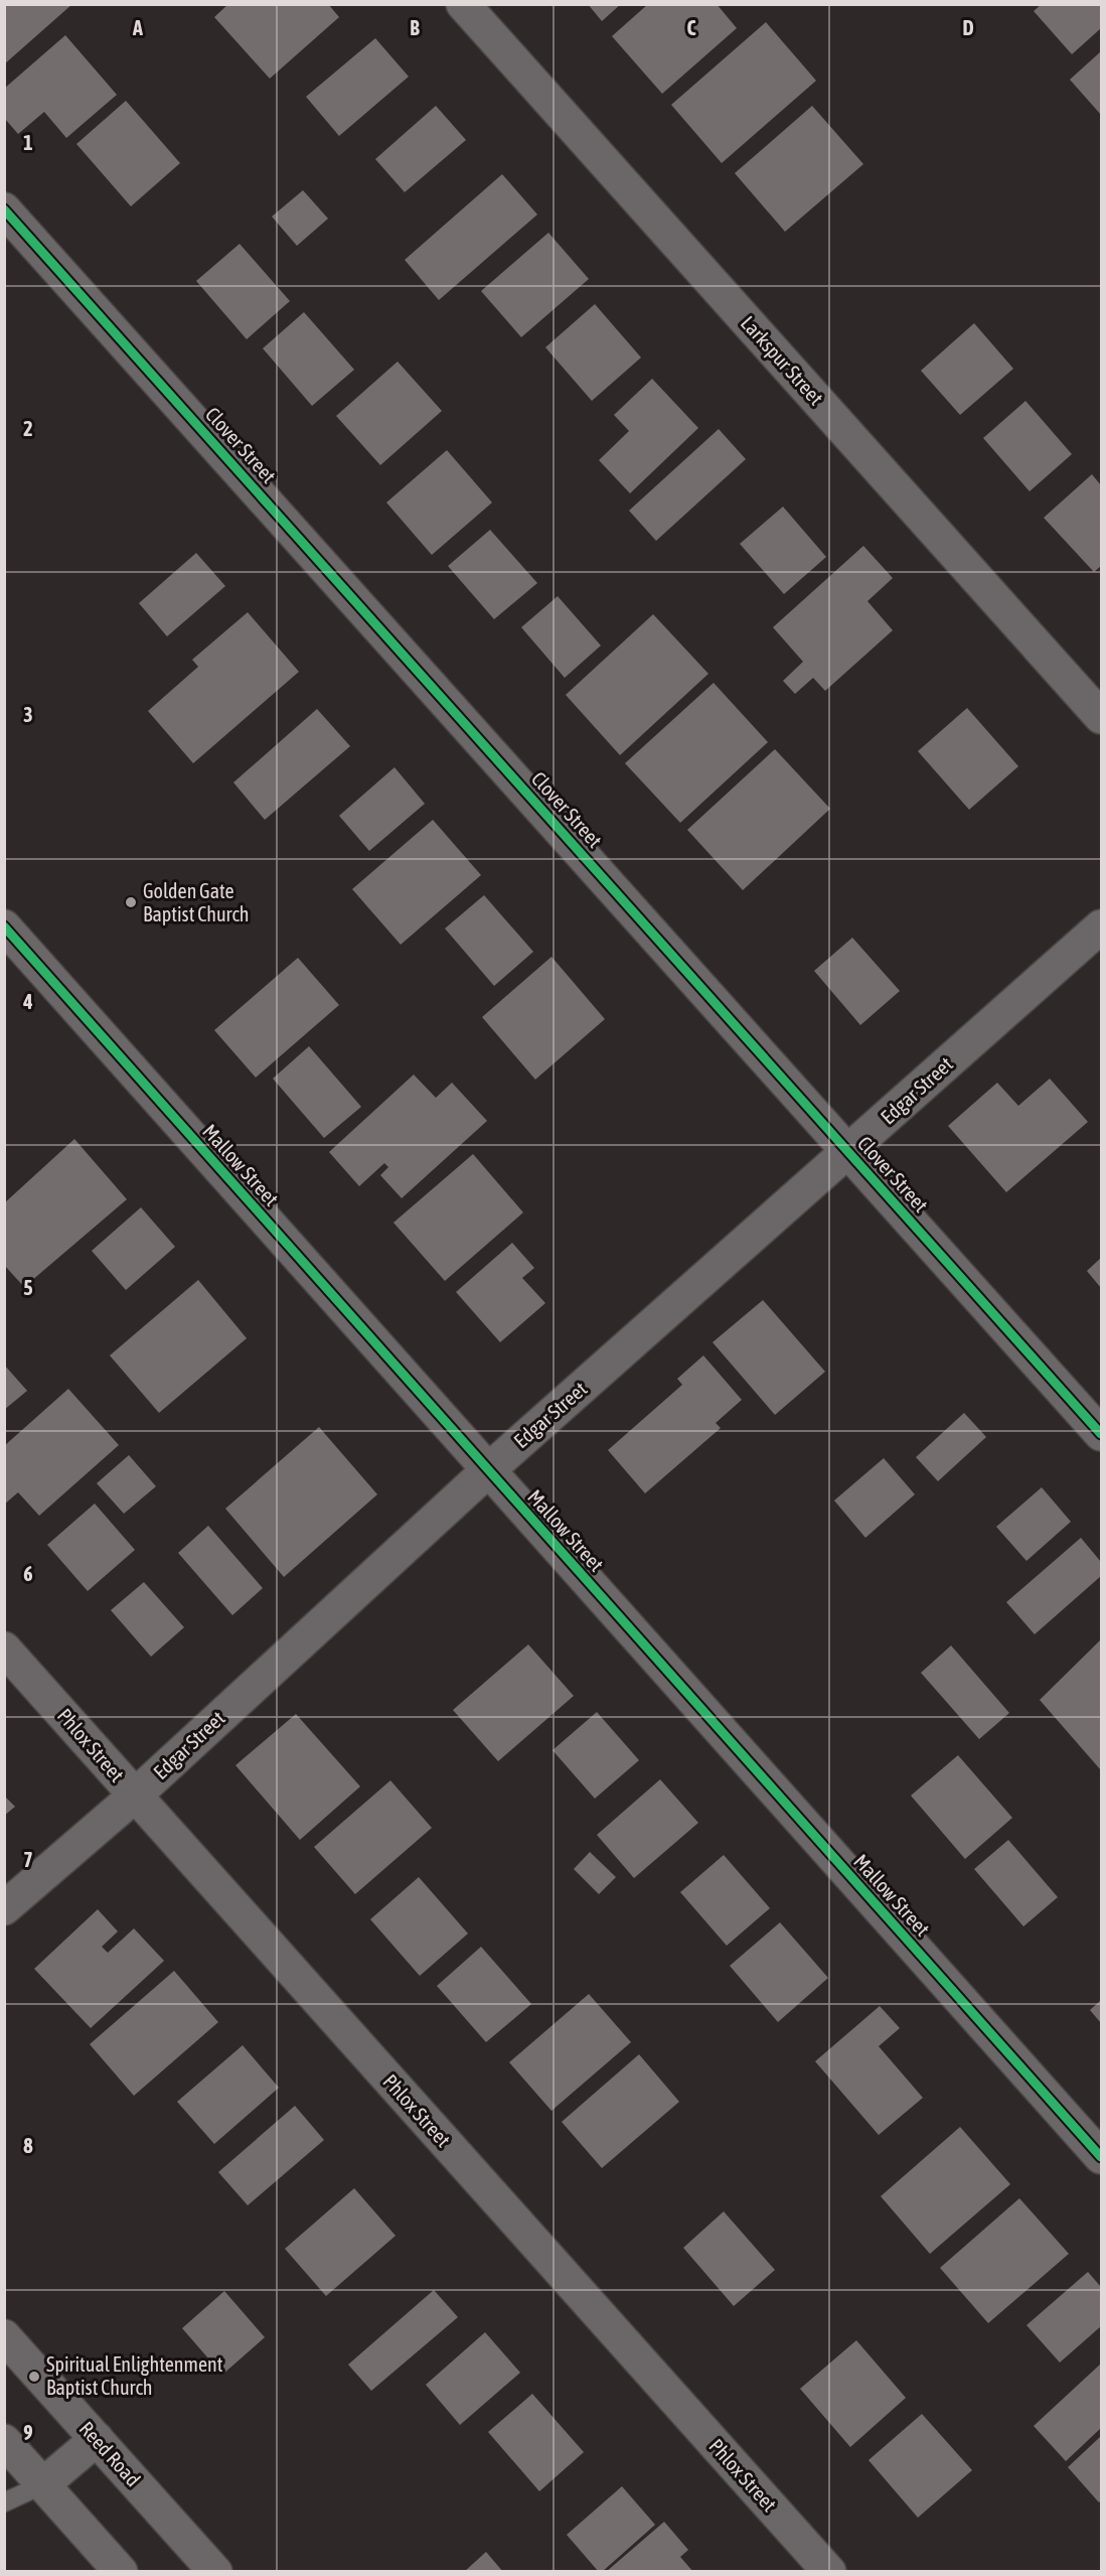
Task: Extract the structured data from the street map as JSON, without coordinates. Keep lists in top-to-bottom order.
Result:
{
  "streets": {
    "street": [
      "Larkspur Street",
      "Clover Street",
      "Edgar Street",
      "Mallow Street",
      "Phlox Street",
      "Reed Road"
    ]
  },
  "crossings": [
    ["Clover Street", "Edgar Street"],
    ["Edgar Street", "Mallow Street"],
    ["Edgar Street", "Phlox Street"]
  ],
  "places": ["Golden Gate Baptist Church", "Spiritual Enlightenment Baptist Church"],
  "grid": {
    "columns": [
      "A",
      "B",
      "C",
      "D"
    ],
    "rows": [
      "1",
      "2",
      "3",
      "4",
      "5",
      "6",
      "7",
      "8",
      "9"
    ]
  }
}
